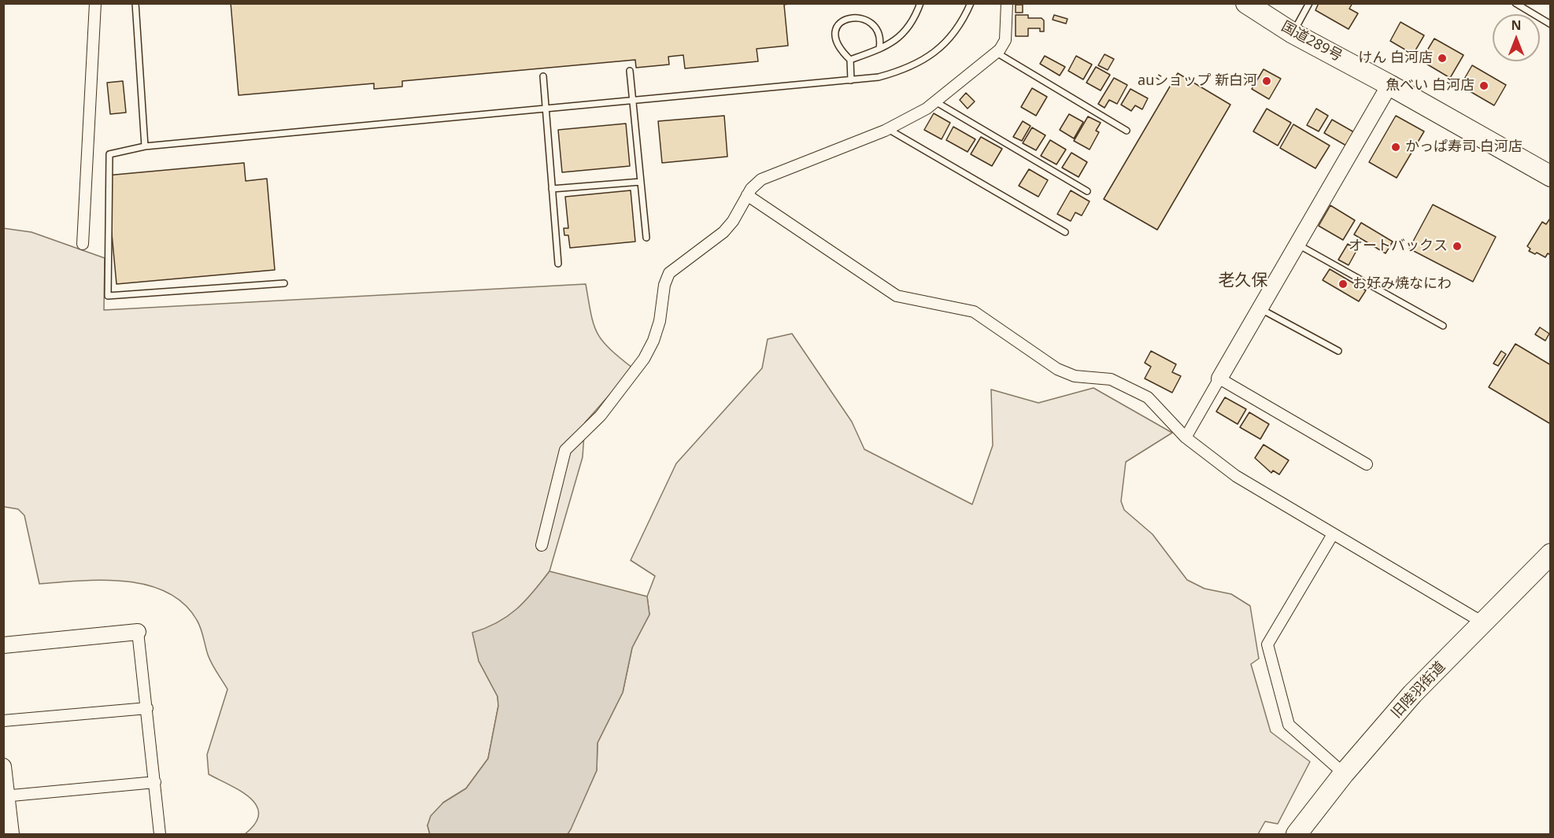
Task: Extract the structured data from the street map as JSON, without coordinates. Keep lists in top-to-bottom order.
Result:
{
  "streets": {
    "highway": ["国道289号", "旧陸羽街道"]
  },
  "districts": ["老久保"],
  "places": [
    "けん 白河店",
    "auショップ 新白河",
    "魚べい 白河店",
    "かっぱ寿司 白河店",
    "オートバックス",
    "お好み焼なにわ"
  ],
  "north": "top"
}
